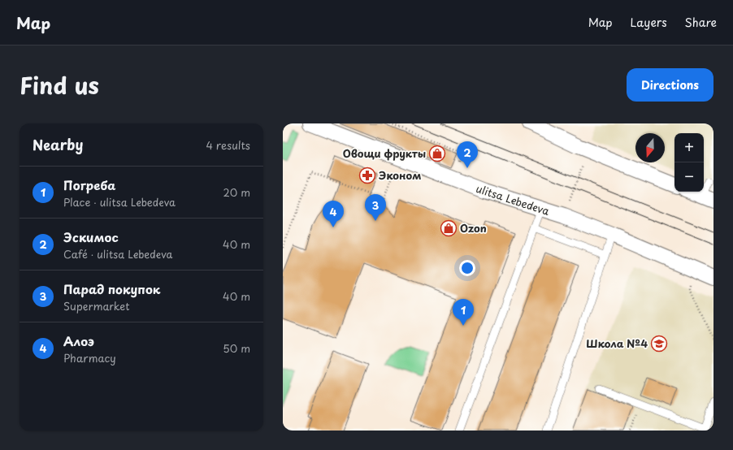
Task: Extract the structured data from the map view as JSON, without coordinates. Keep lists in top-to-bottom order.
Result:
{
  "streets": {
    "street": ["ulitsa Lebedeva"]
  },
  "places": {
    "shop": ["Овощи фрукты", "Ozon"],
    "pharmacy": ["Эконом"],
    "school or university": ["Школа №4"]
  },
  "north": "bottom",
  "page": {
    "header": "Map",
    "nav": ["Map", "Layers", "Share"],
    "title": "Find us",
    "buttons": "Directions",
    "heading": ["Nearby", "4 results"],
    "map_buttons": ["+", "−"],
    "pins": [
      "2",
      "3",
      "4",
      "1"
    ],
    "list": [
      {
        "mark": "1",
        "name": "Погреба",
        "note": "Place · ulitsa Lebedeva",
        "value": "20 m"
      },
      {
        "mark": "2",
        "name": "Эскимос",
        "note": "Café · ulitsa Lebedeva",
        "value": "40 m"
      },
      {
        "mark": "3",
        "name": "Парад покупок",
        "note": "Supermarket",
        "value": "40 m"
      },
      {
        "mark": "4",
        "name": "Алоэ",
        "note": "Pharmacy",
        "value": "50 m"
      }
    ]
  }
}
